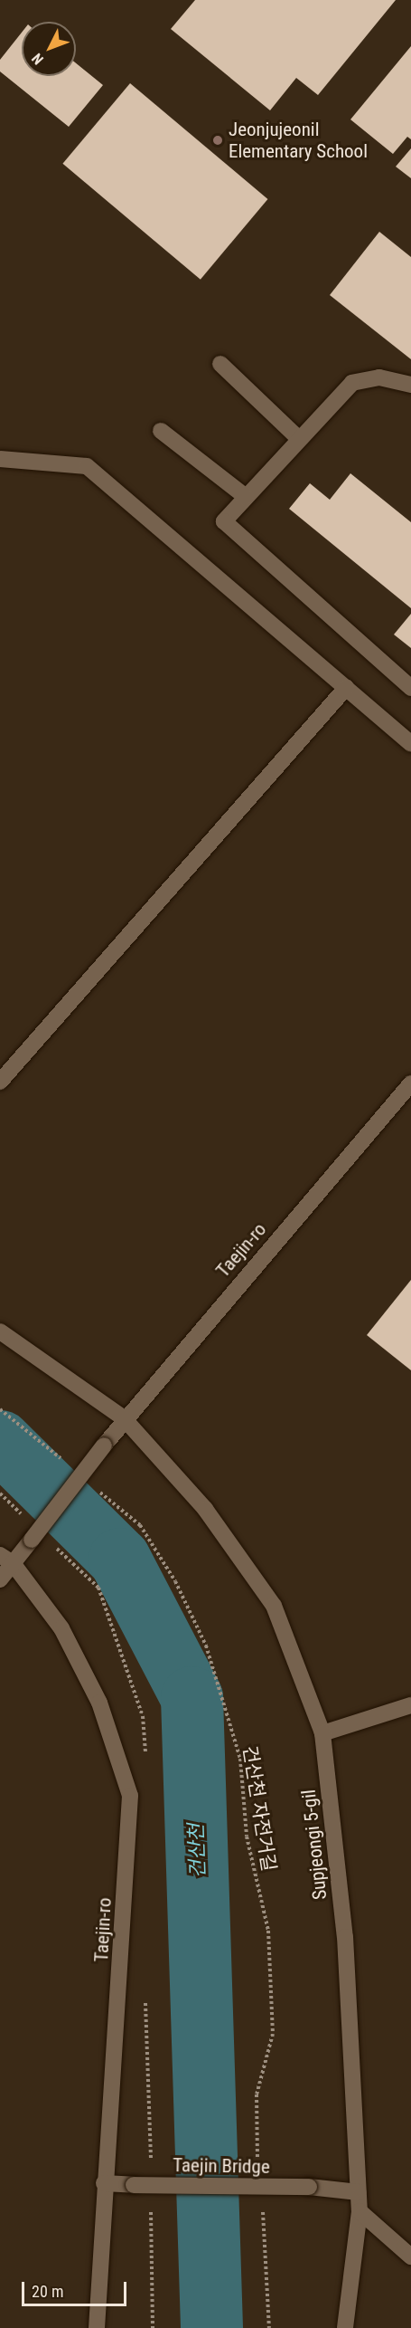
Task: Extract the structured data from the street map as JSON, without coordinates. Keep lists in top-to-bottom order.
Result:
{
  "streets": {
    "street": ["Taejin-ro", "Supjeongi 5-gil", "Taejin Bridge"],
    "path": ["건산천 자전거길"]
  },
  "crossings": [
    ["Taejin-ro", "Supjeongi 5-gil"],
    ["Taejin-ro", "Taejin Bridge"],
    ["Supjeongi 5-gil", "Taejin Bridge"]
  ],
  "water": ["건산천"],
  "places": ["Jeonjujeonil Elementary School"],
  "scale_bar": "20 m",
  "north": "bottom left"
}
